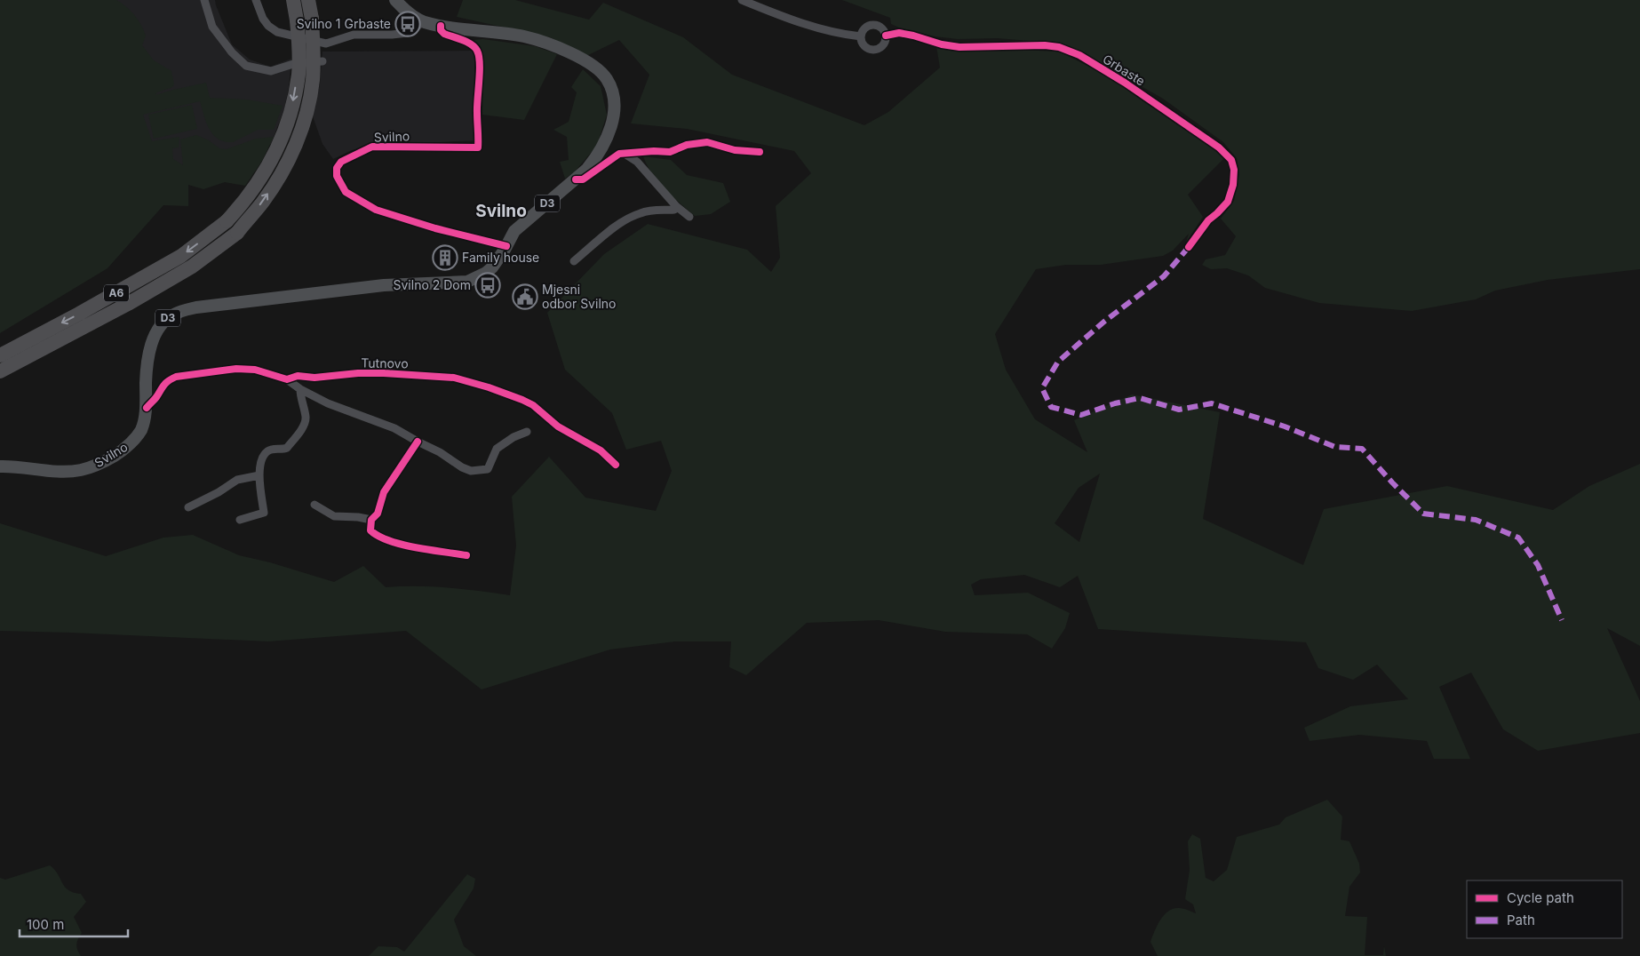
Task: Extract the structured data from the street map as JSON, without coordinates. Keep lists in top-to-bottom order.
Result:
{
  "streets": {
    "highway": ["A6"],
    "main road": ["Svilno", "D3"],
    "street": ["Grbaste", "Tutnovo"]
  },
  "crossings": [
    ["Svilno", "Tutnovo"]
  ],
  "districts": ["Svilno"],
  "places": {
    "bus stop": ["Svilno 1 Grbaste", "Svilno 2 Dom"],
    "building": ["Family house"],
    "public building": ["Mjesni odbor Svilno"]
  },
  "legend": ["Cycle path", "Path"],
  "scale_bar": "100 m"
}
